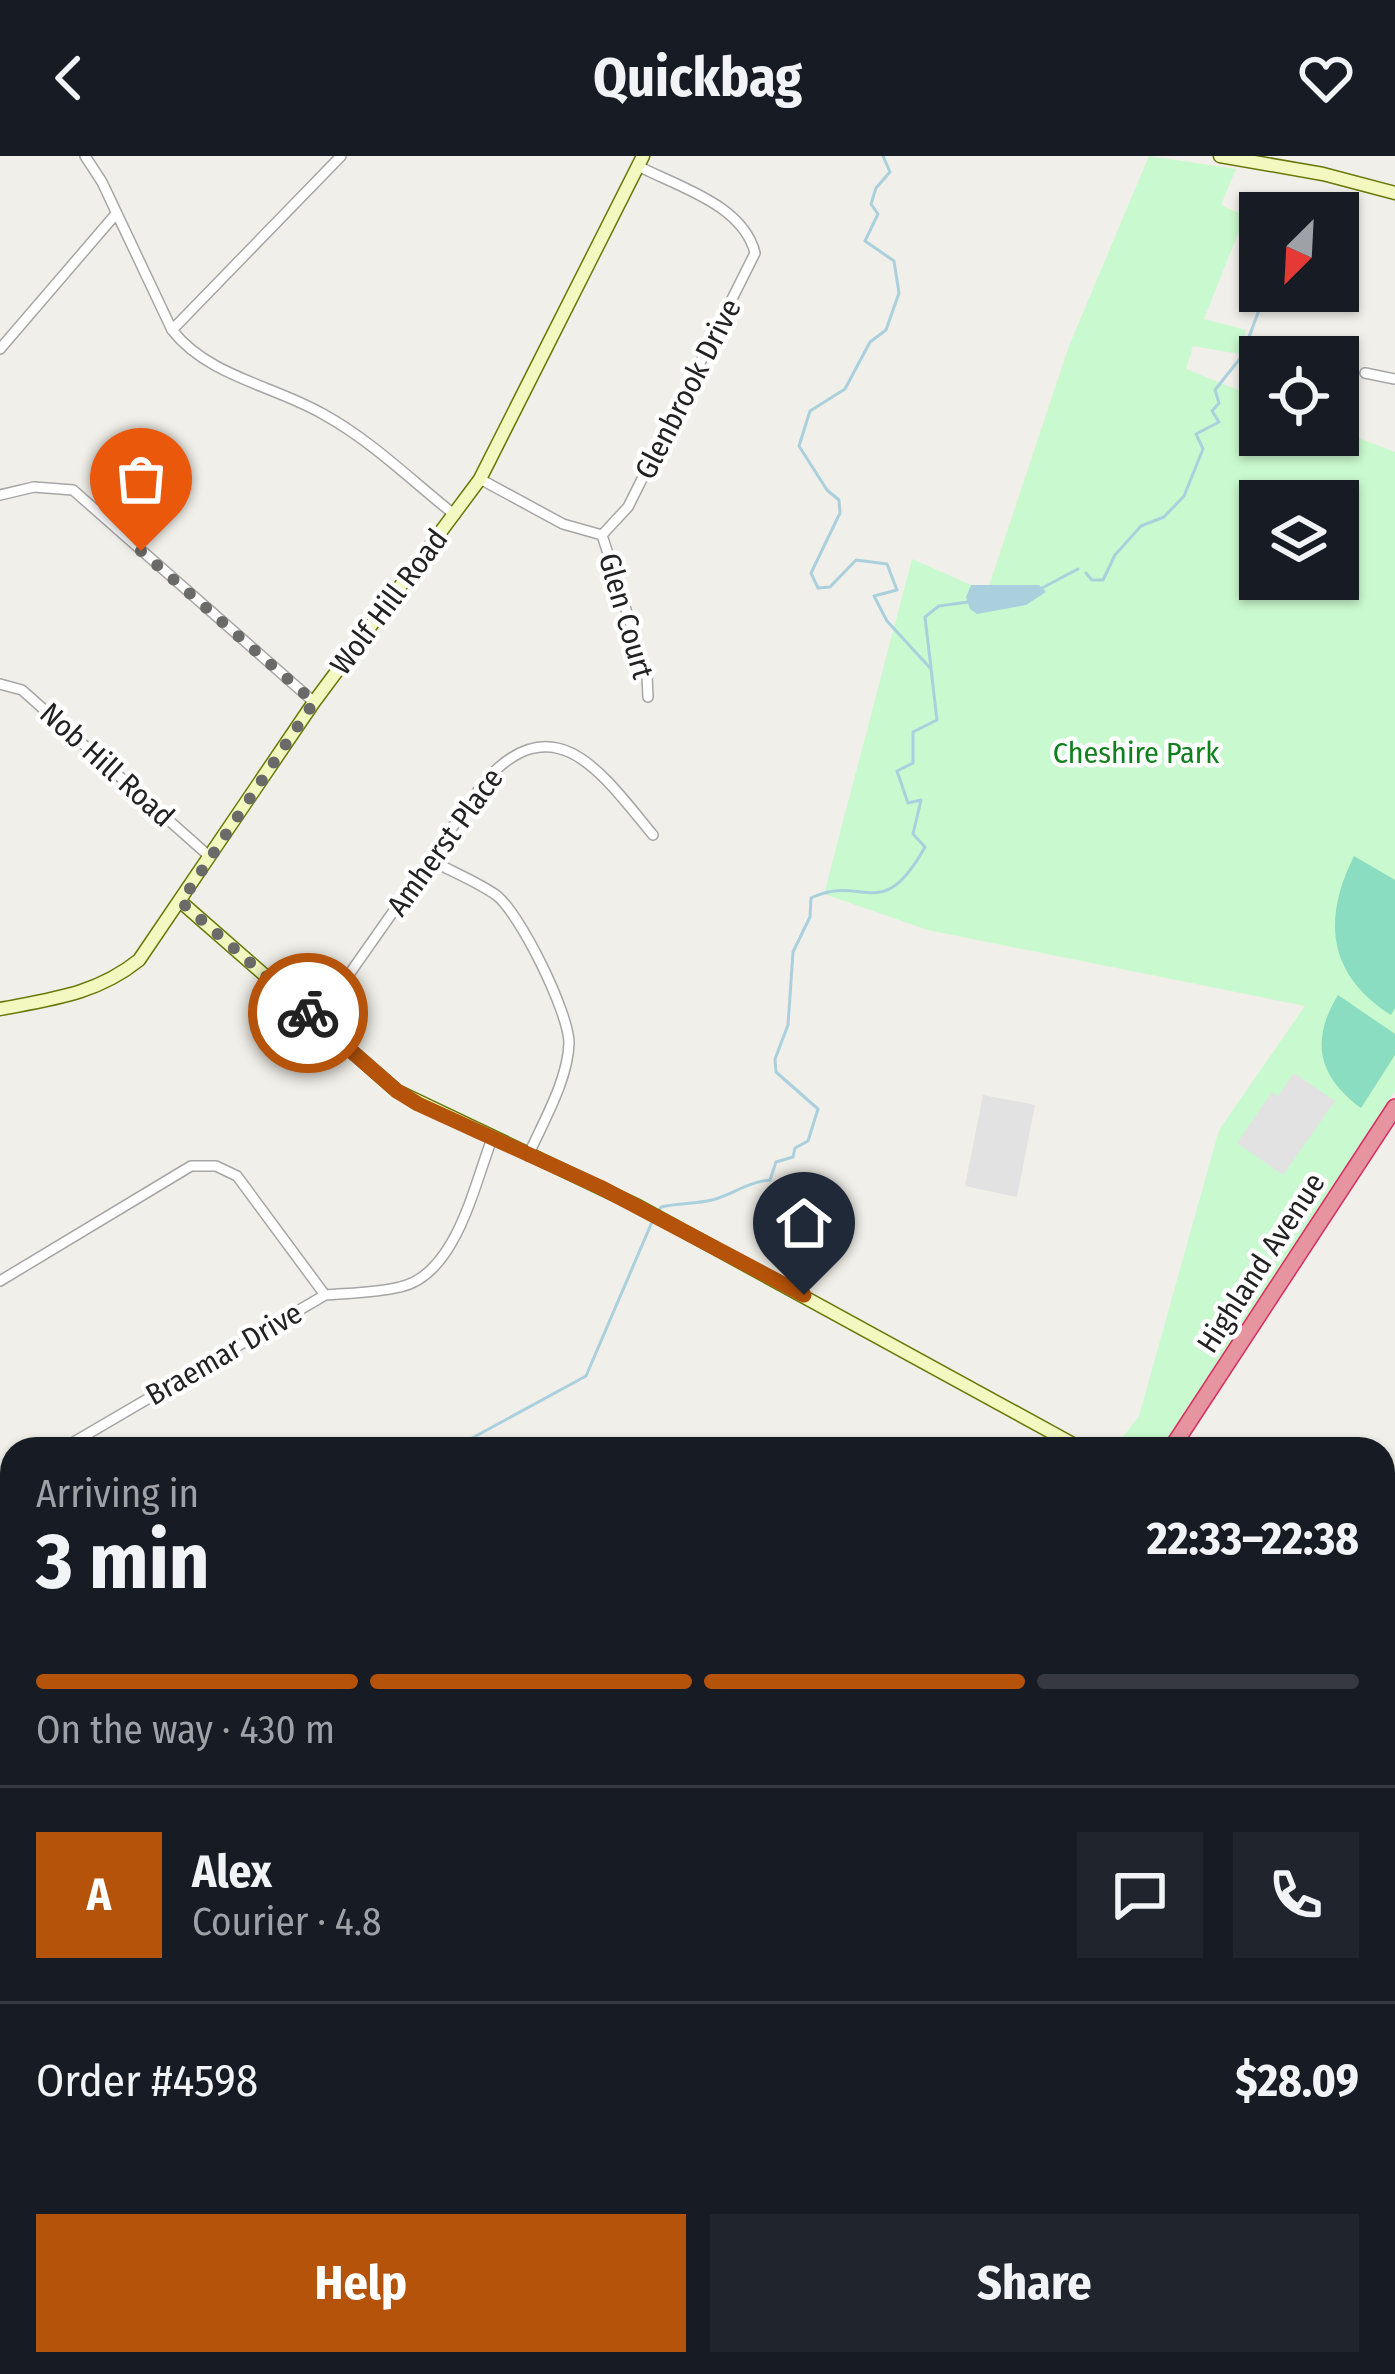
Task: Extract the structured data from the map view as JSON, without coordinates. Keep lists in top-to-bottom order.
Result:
{
  "streets": {
    "highway": ["Highland Avenue"],
    "street": [
      "Glenbrook Drive",
      "Wolf Hill Road",
      "Glen Court",
      "Nob Hill Road",
      "Amherst Place",
      "Braemar Drive"
    ]
  },
  "crossings": [
    ["Glenbrook Drive", "Wolf Hill Road"],
    ["Glenbrook Drive", "Glen Court"],
    ["Wolf Hill Road", "Nob Hill Road"]
  ],
  "parks": ["Cheshire Park"],
  "north": "bottom left",
  "page": {
    "header": "Quickbag",
    "heading": ["3 min", "Arriving in", "22:33–22:38"],
    "panel": [
      "Alex",
      "Courier · 4.8",
      "Order #4598",
      "$28.09"
    ],
    "bar": "On the way · 430 m",
    "round": "A",
    "buttons": ["Help", "Share"]
  }
}
